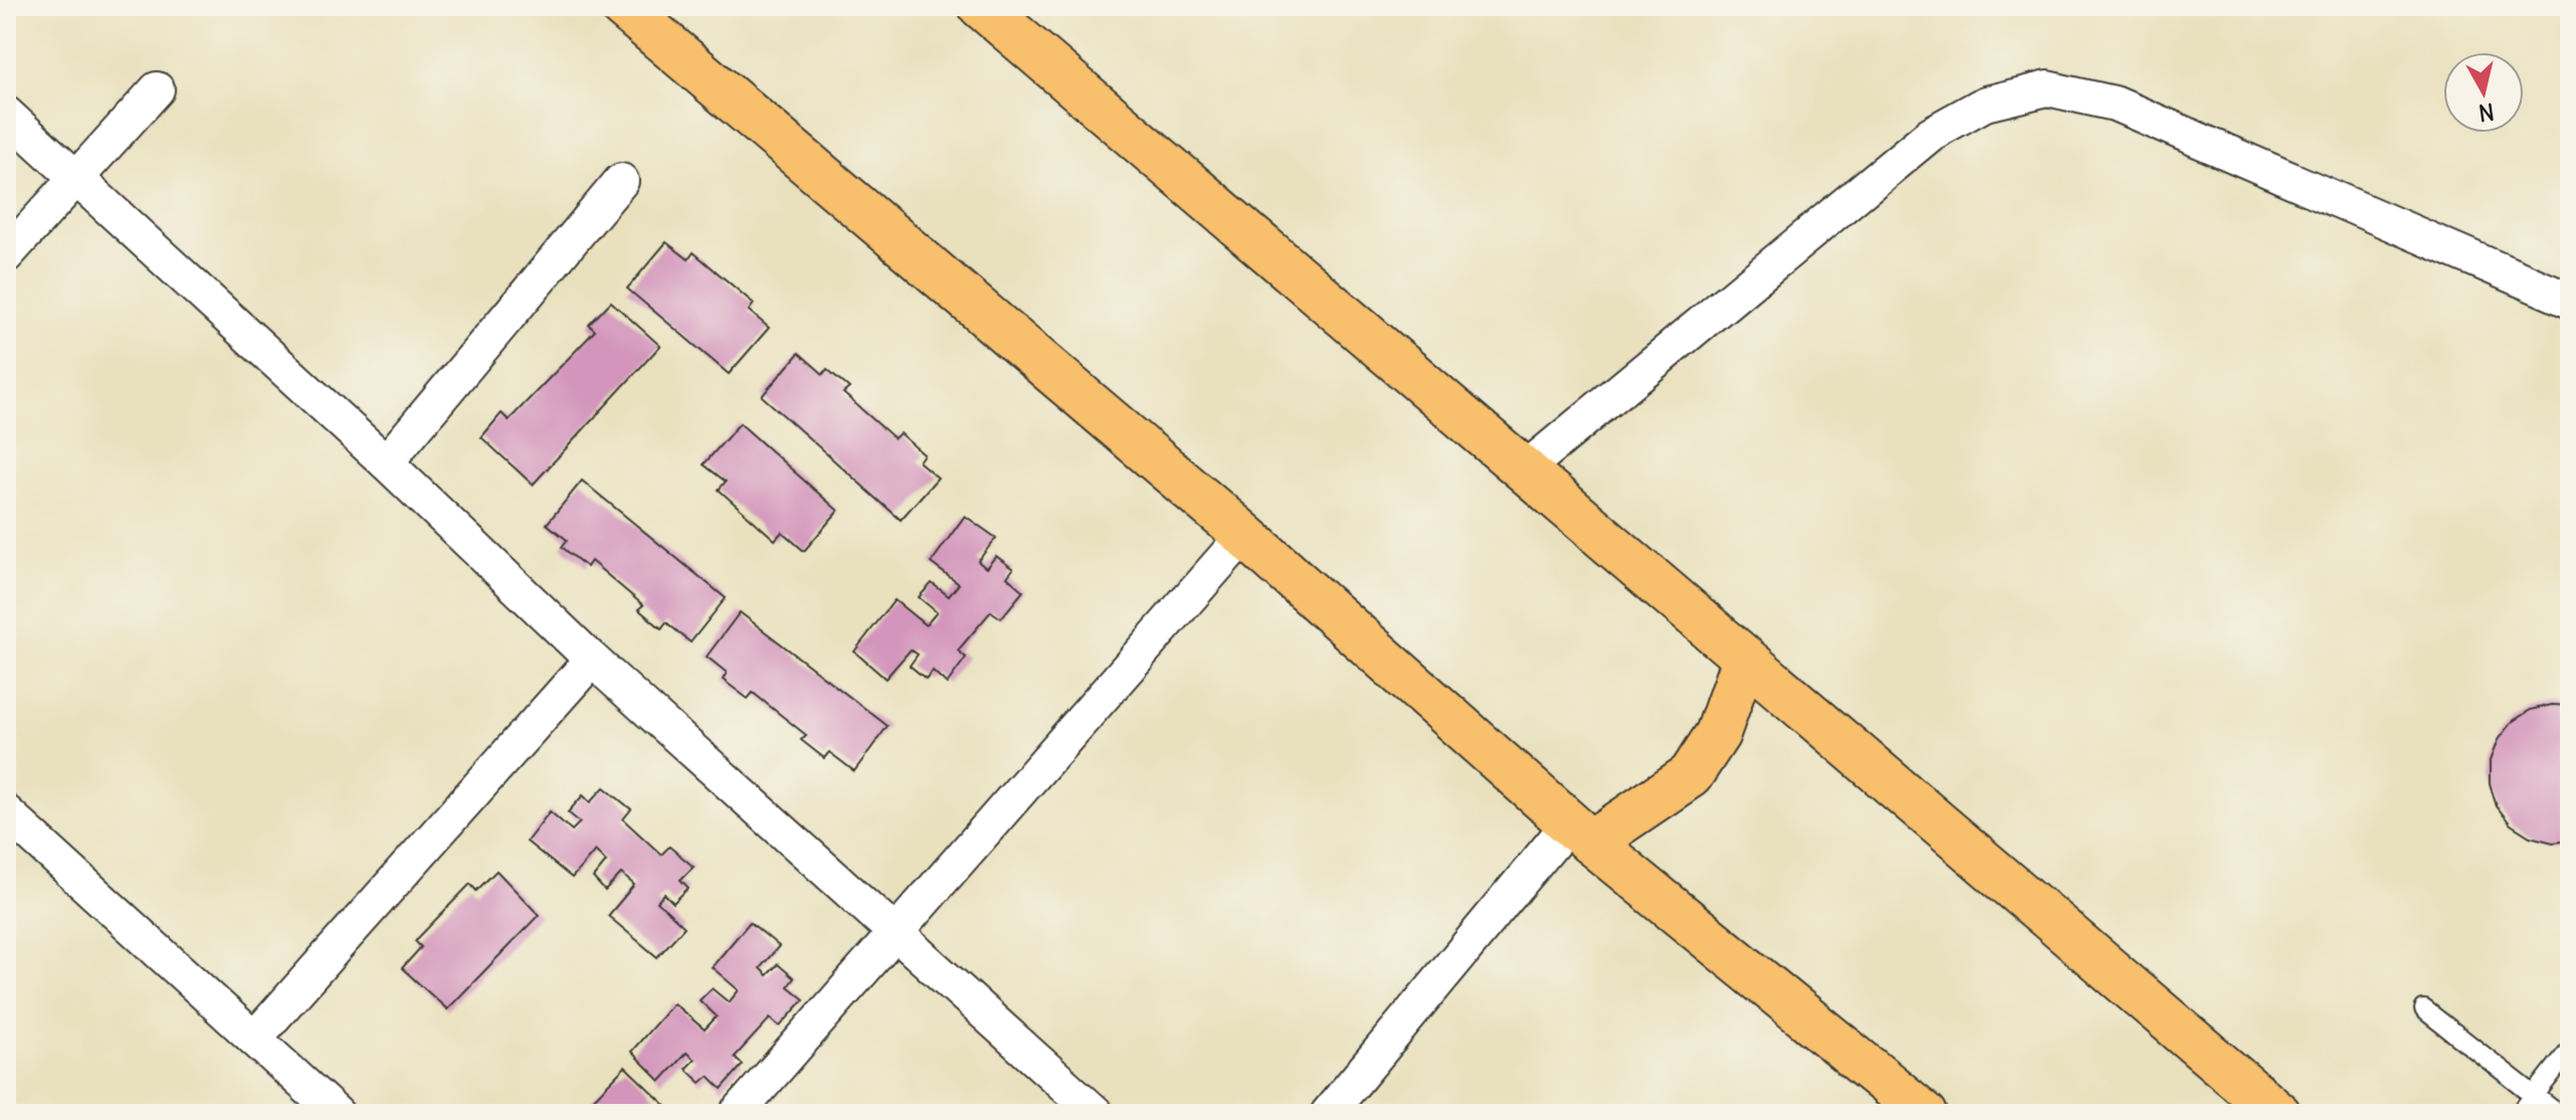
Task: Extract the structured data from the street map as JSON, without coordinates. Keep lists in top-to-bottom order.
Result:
{
  "north": "bottom"
}
